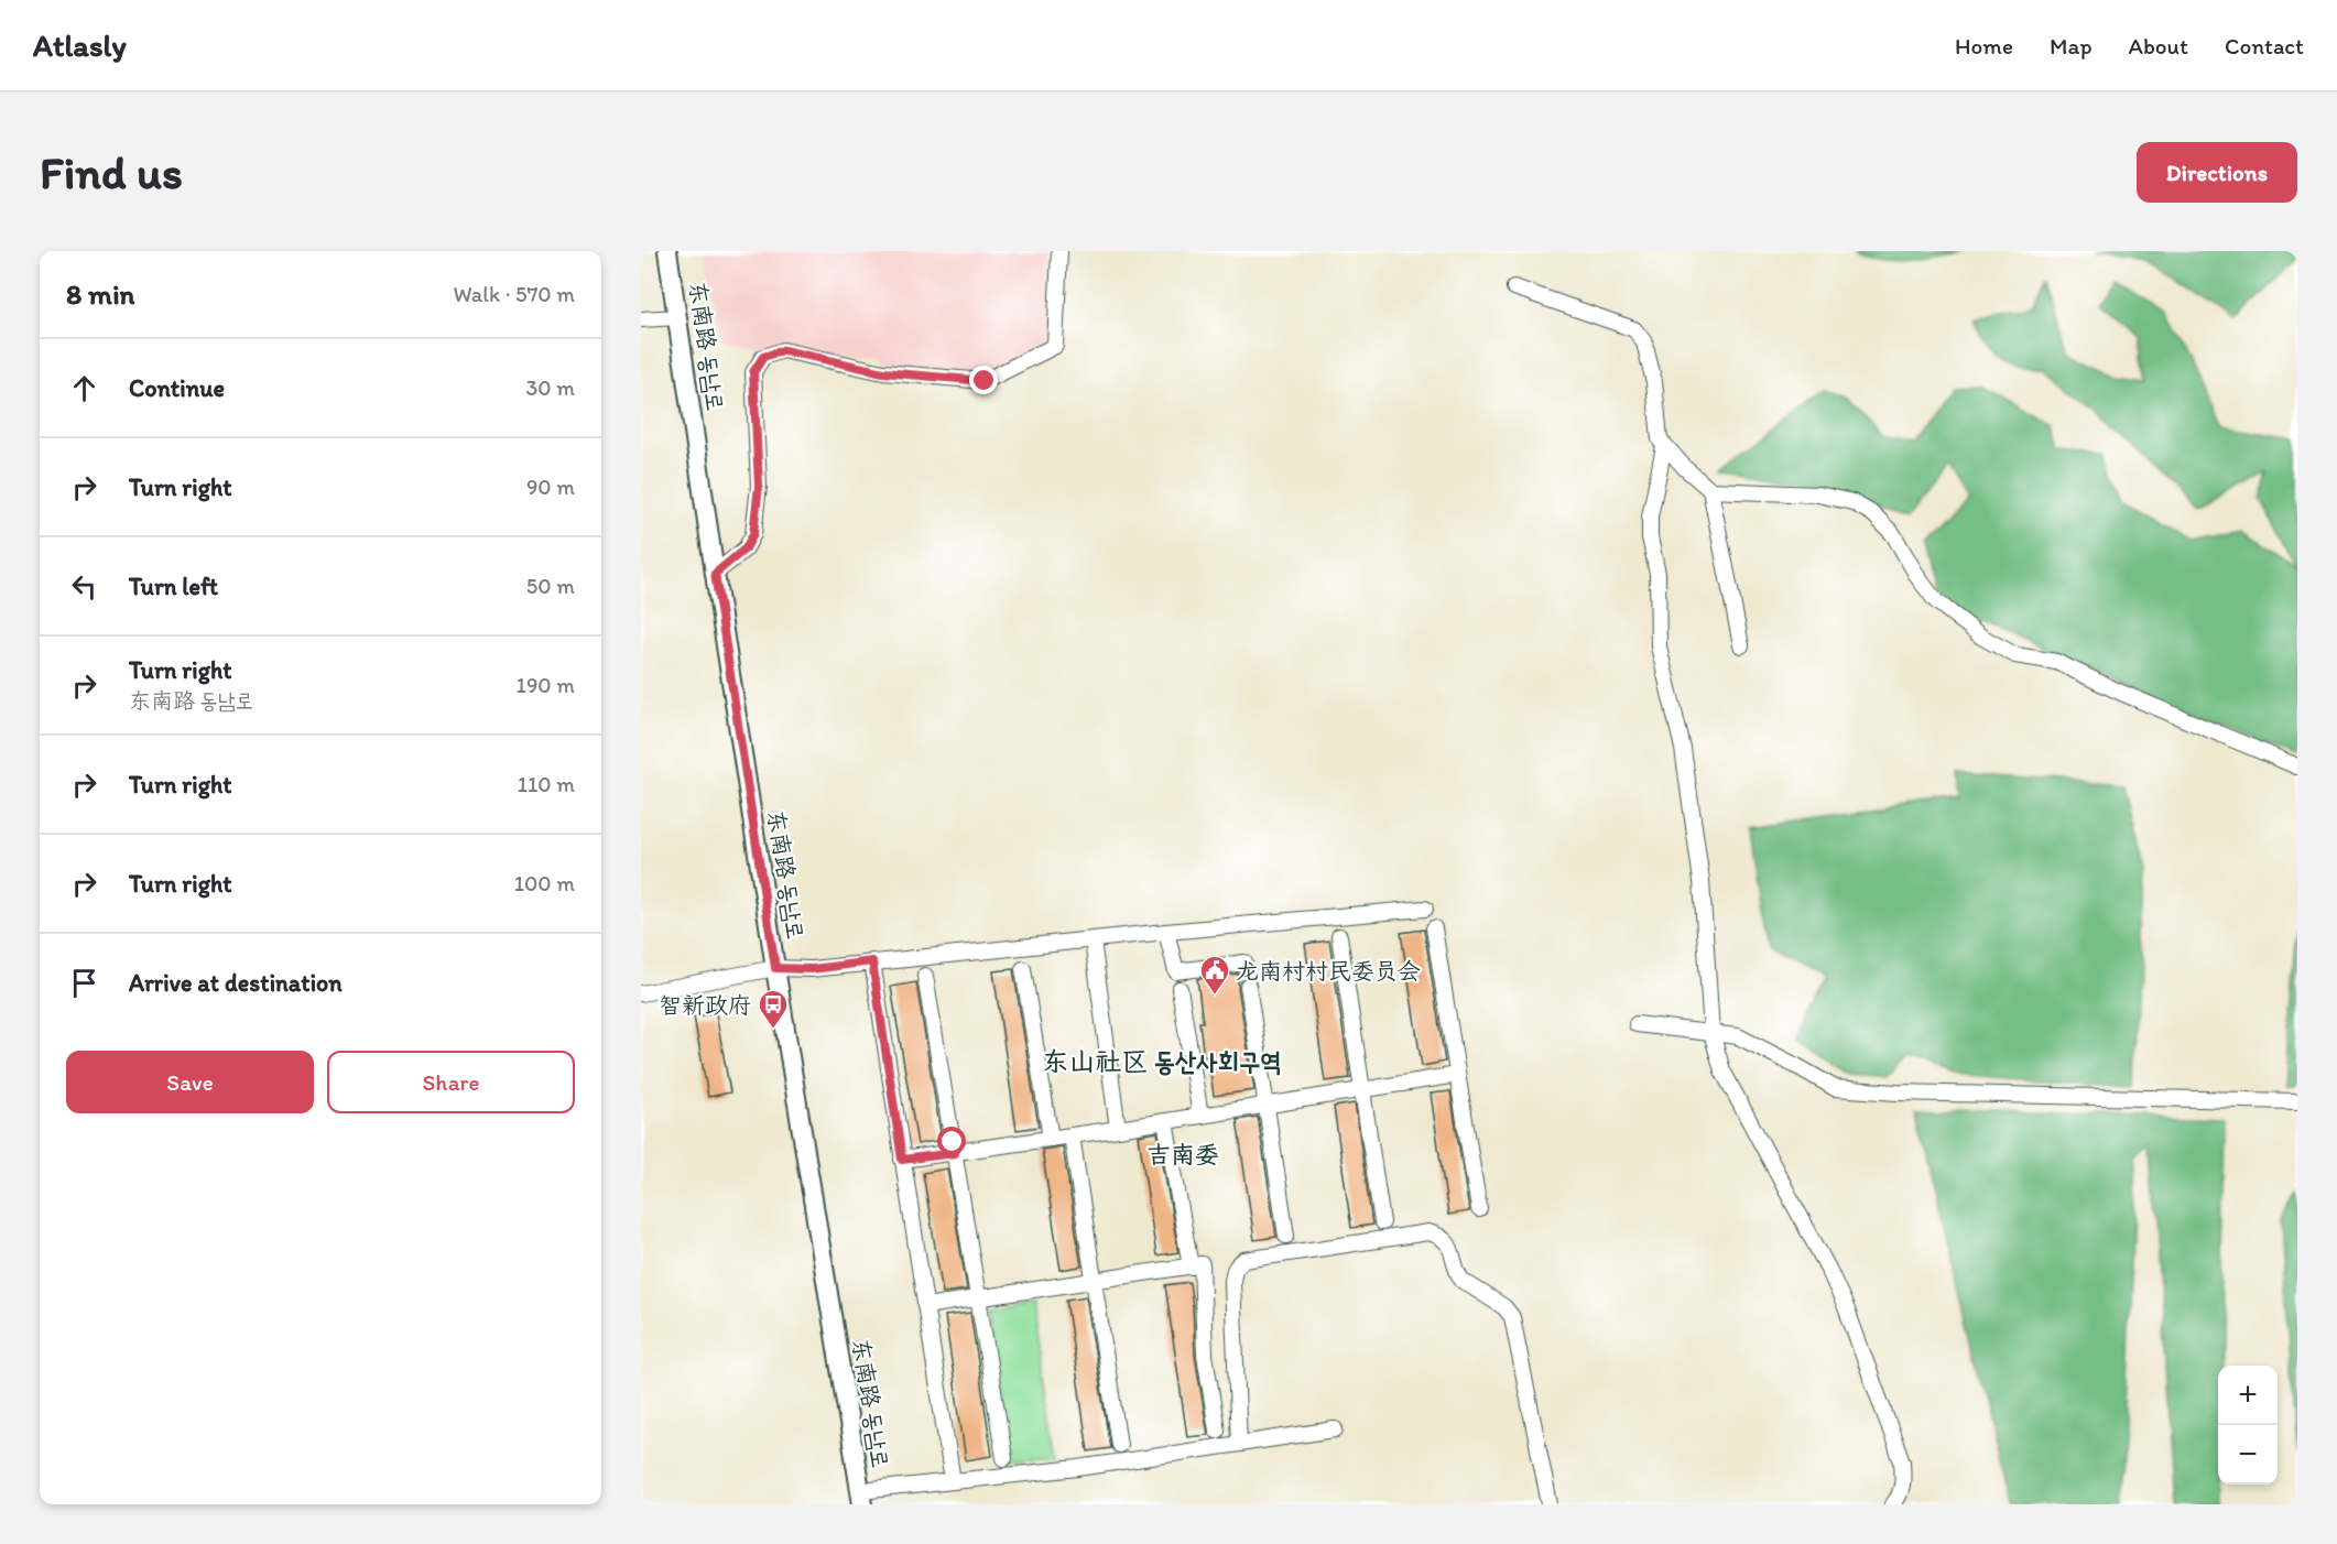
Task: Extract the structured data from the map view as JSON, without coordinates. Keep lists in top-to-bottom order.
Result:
{
  "streets": {
    "main road": ["东南路 동남로"]
  },
  "districts": ["东山社区 동산사회구역", "吉南委"],
  "places": {
    "public building": ["龙南村村民委员会"],
    "bus stop": ["智新政府"]
  },
  "page": {
    "header": "Atlasly",
    "nav": [
      "Home",
      "Map",
      "About",
      "Contact"
    ],
    "buttons": [
      "Directions",
      ["Save", "Share"]
    ],
    "title": "Find us",
    "heading": ["8 min", "Walk · 570 m"],
    "list": [
      ["Continue", "30 m"],
      ["Turn right", "90 m"],
      ["Turn left", "50 m"],
      ["Turn right", "东南路 동남로", "190 m"],
      ["Turn right", "110 m"],
      ["Turn right", "100 m"],
      "Arrive at destination"
    ],
    "map_buttons": ["+", "−"]
  }
}
